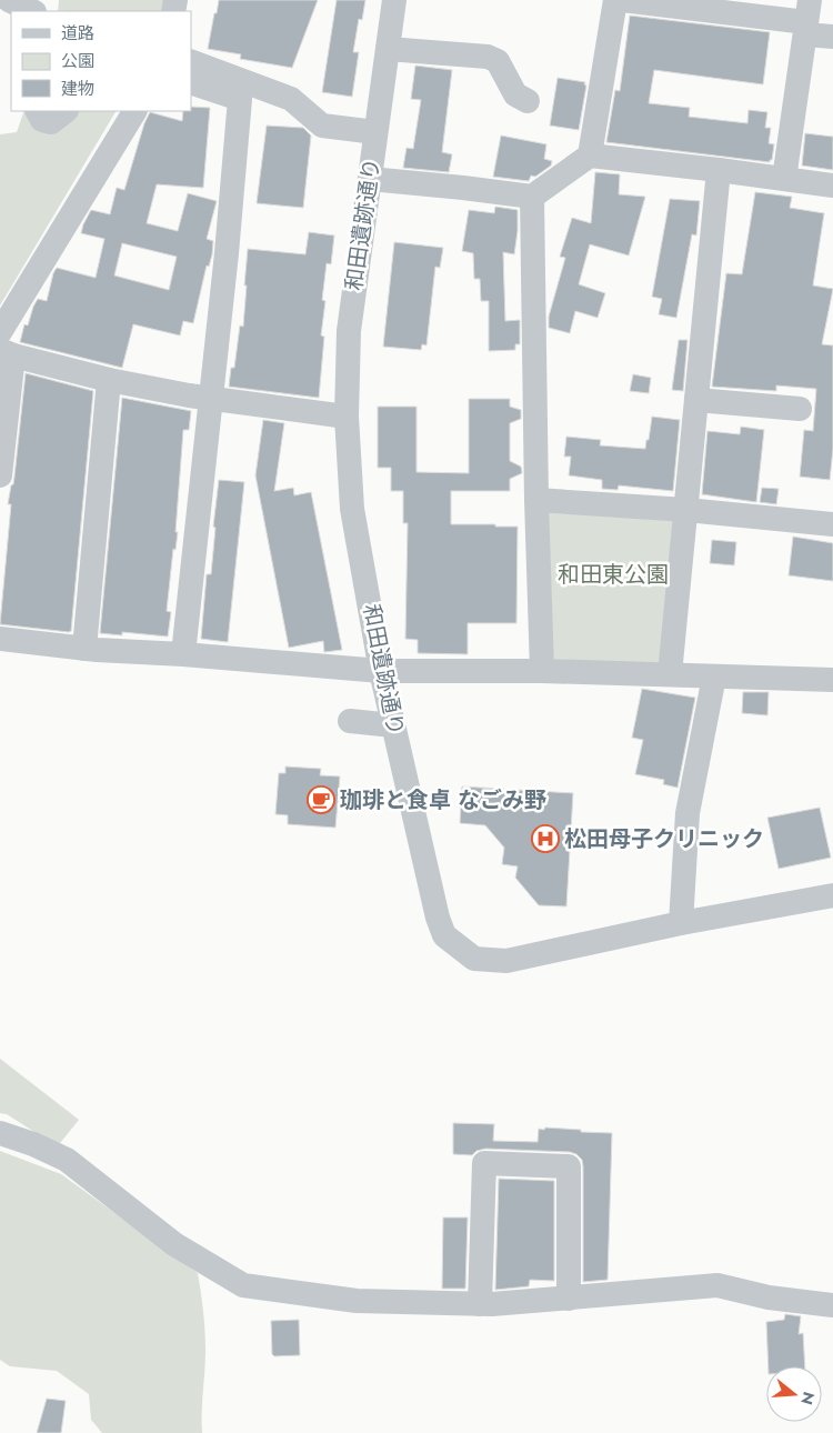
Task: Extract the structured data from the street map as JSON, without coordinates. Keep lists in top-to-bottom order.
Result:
{
  "streets": {
    "street": ["和田遺跡通り"]
  },
  "parks": ["和田東公園"],
  "places": {
    "cafe": ["珈琲と食卓 なごみ野"],
    "hospital": ["松田母子クリニック"]
  },
  "legend": ["道路", "公園", "建物"],
  "north": "right"
}
